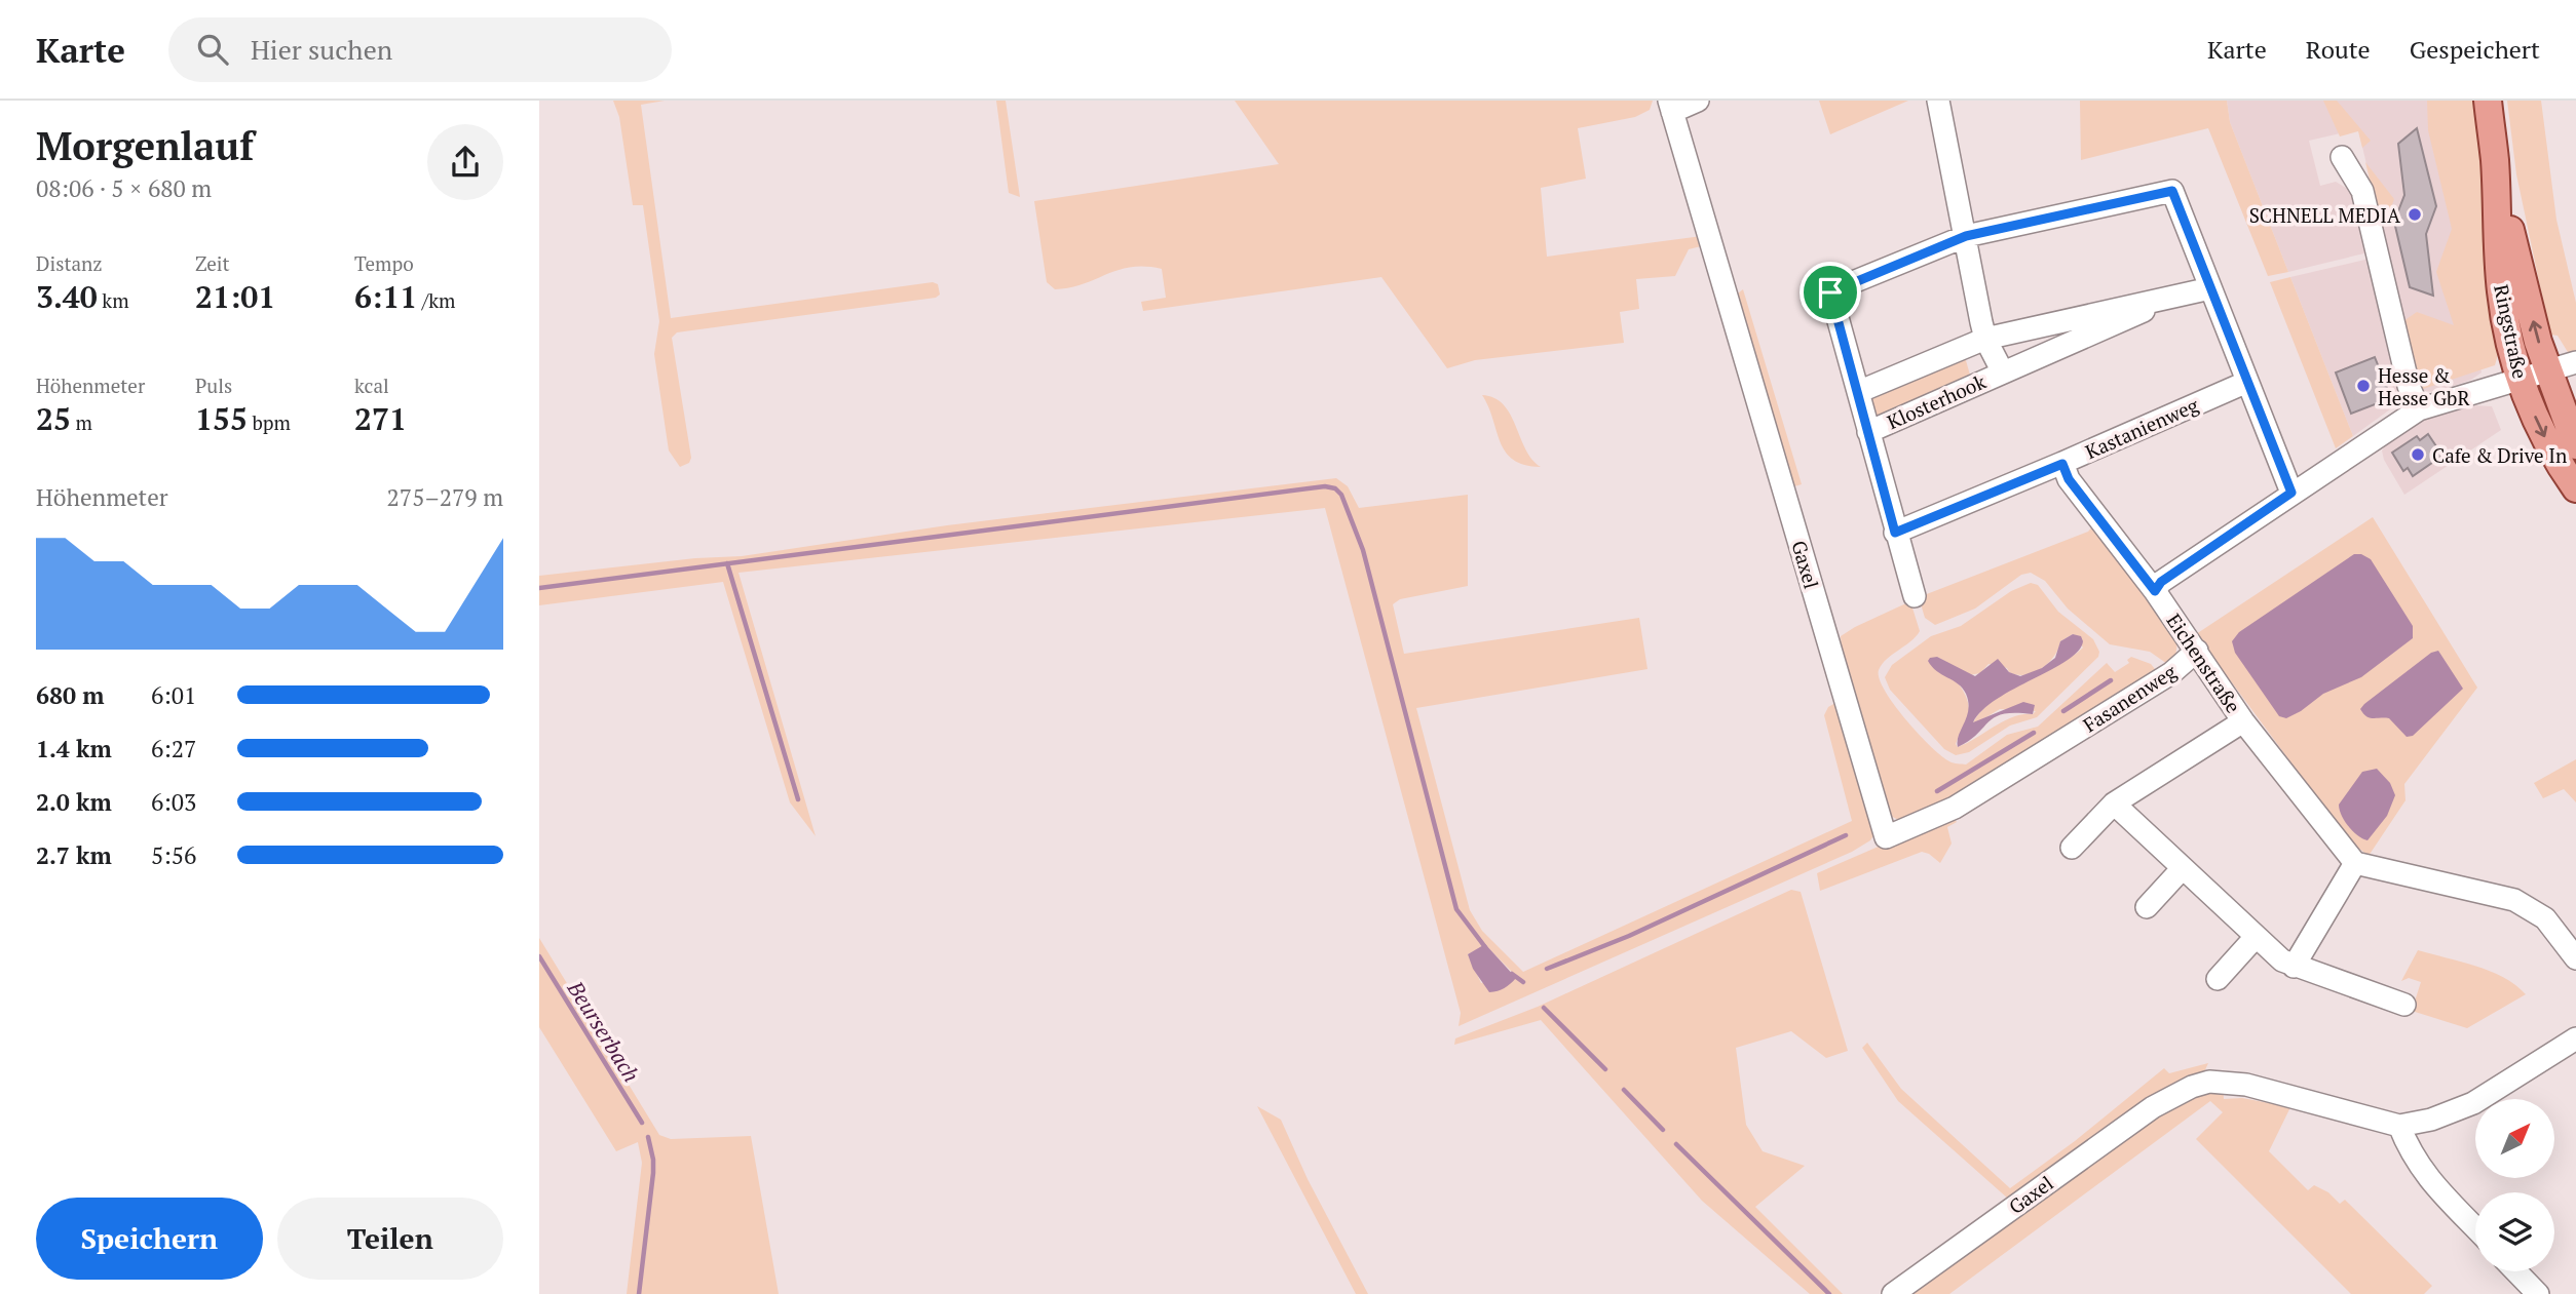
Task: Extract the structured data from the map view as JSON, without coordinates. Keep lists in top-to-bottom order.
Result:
{
  "streets": {
    "main road": ["Ringstraße"],
    "street": [
      "Klosterhook",
      "Kastanienweg",
      "Gaxel",
      "Eichenstraße",
      "Fasanenweg"
    ]
  },
  "crossings": [
    ["Kastanienweg", "Eichenstraße"],
    ["Gaxel", "Fasanenweg"],
    ["Eichenstraße", "Fasanenweg"]
  ],
  "water": ["Beurserbach"],
  "places": ["SCHNELL MEDIA", "Hesse & Hesse GbR", "Cafe & Drive In"],
  "north": "top right",
  "page": {
    "header": "Karte",
    "search": "Hier suchen",
    "nav": ["Karte", "Route", "Gespeichert"],
    "heading": ["Morgenlauf", "08:06 · 5 × 680 m"],
    "stats": [
      ["Distanz", "3.40 km"],
      ["Zeit", "21:01"],
      ["Tempo", "6:11 /km"],
      ["Höhenmeter", "25 m"],
      ["Puls", "155 bpm"],
      ["kcal", "271"]
    ],
    "chart": ["Höhenmeter", "275–279 m"],
    "list": [
      {
        "name": "680 m",
        "note": "6:01"
      },
      {
        "name": "1.4 km",
        "note": "6:27"
      },
      {
        "name": "2.0 km",
        "note": "6:03"
      },
      {
        "name": "2.7 km",
        "note": "5:56"
      }
    ],
    "buttons": ["Speichern", "Teilen"]
  }
}
